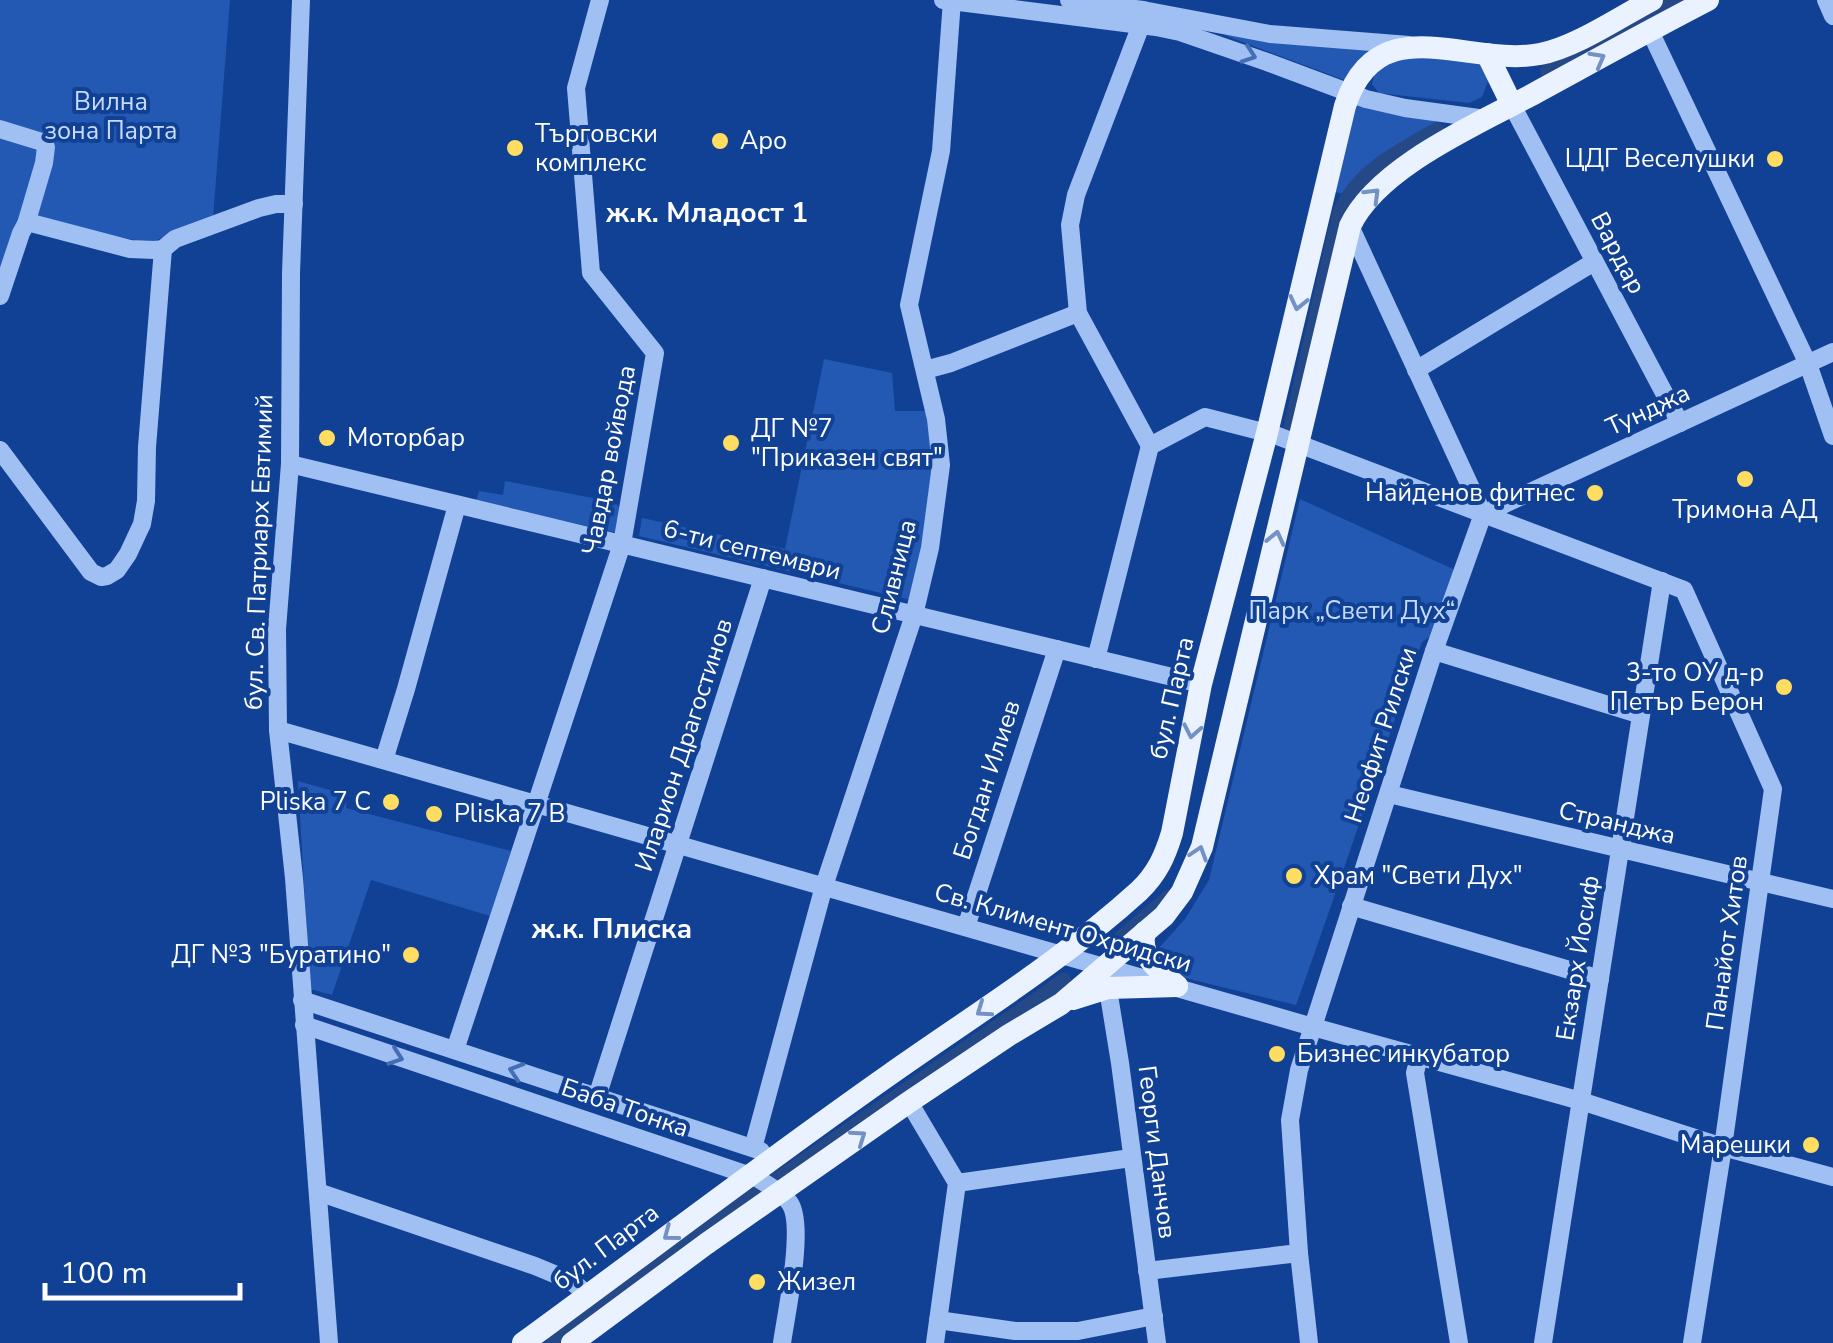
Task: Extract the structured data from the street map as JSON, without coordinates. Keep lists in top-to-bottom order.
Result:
{
  "streets": {
    "main road": ["бул. Парта"],
    "street": [
      "Вардар",
      "Тунджа",
      "Чавдар войвода",
      "6-ти септември",
      "бул. Св. Патриарх Евтимий",
      "Сливница",
      "Неофит Рилски",
      "Иларион Драгостинов",
      "Богдан Илиев",
      "Странджа",
      "Св. Климент Охридски",
      "Панайот Хитов",
      "Екзарх Йосиф",
      "Баба Тонка",
      "Георги Данчов"
    ]
  },
  "crossings": [
    ["Вардар", "Тунджа"],
    ["Вардар", "бул. Парта"],
    ["Тунджа", "Неофит Рилски"],
    ["Чавдар войвода", "6-ти септември"],
    ["Чавдар войвода", "Св. Климент Охридски"],
    ["Чавдар войвода", "Баба Тонка"],
    ["6-ти септември", "бул. Св. Патриарх Евтимий"],
    ["6-ти септември", "Сливница"],
    ["6-ти септември", "бул. Парта"],
    ["6-ти септември", "Иларион Драгостинов"],
    ["6-ти септември", "Богдан Илиев"],
    ["бул. Св. Патриарх Евтимий", "Св. Климент Охридски"],
    ["бул. Св. Патриарх Евтимий", "Баба Тонка"],
    ["Сливница", "бул. Парта"],
    ["Сливница", "Св. Климент Охридски"],
    ["Сливница", "Баба Тонка"],
    ["бул. Парта", "Св. Климент Охридски"],
    ["бул. Парта", "Баба Тонка"],
    ["бул. Парта", "Георги Данчов"],
    ["Неофит Рилски", "Странджа"],
    ["Неофит Рилски", "Св. Климент Охридски"],
    ["Иларион Драгостинов", "Св. Климент Охридски"],
    ["Иларион Драгостинов", "Баба Тонка"],
    ["Богдан Илиев", "Св. Климент Охридски"],
    ["Странджа", "Панайот Хитов"],
    ["Странджа", "Екзарх Йосиф"],
    ["Св. Климент Охридски", "Панайот Хитов"],
    ["Св. Климент Охридски", "Екзарх Йосиф"],
    ["Св. Климент Охридски", "Георги Данчов"],
    ["Панайот Хитов", "Екзарх Йосиф"]
  ],
  "districts": ["ж.к. Младост 1", "ж.к. Плиска"],
  "parks": ["Вилна зона Парта", "Парк „Свети Дух“"],
  "places": [
    "Аро",
    "Търговски комплекс",
    "ЦДГ Веселушки",
    "Моторбар",
    "ДГ №7 \"Приказен свят\"",
    "Тримона АД",
    "Найденов фитнес",
    "3-то ОУ д-р Петър Берон",
    "Pliska 7 C",
    "Pliska 7 B",
    "Храм \"Свети Дух\"",
    "ДГ №3 \"Буратино\"",
    "Бизнес инкубатор",
    "Марешки",
    "Жизел"
  ],
  "scale_bar": "100 m"
}
